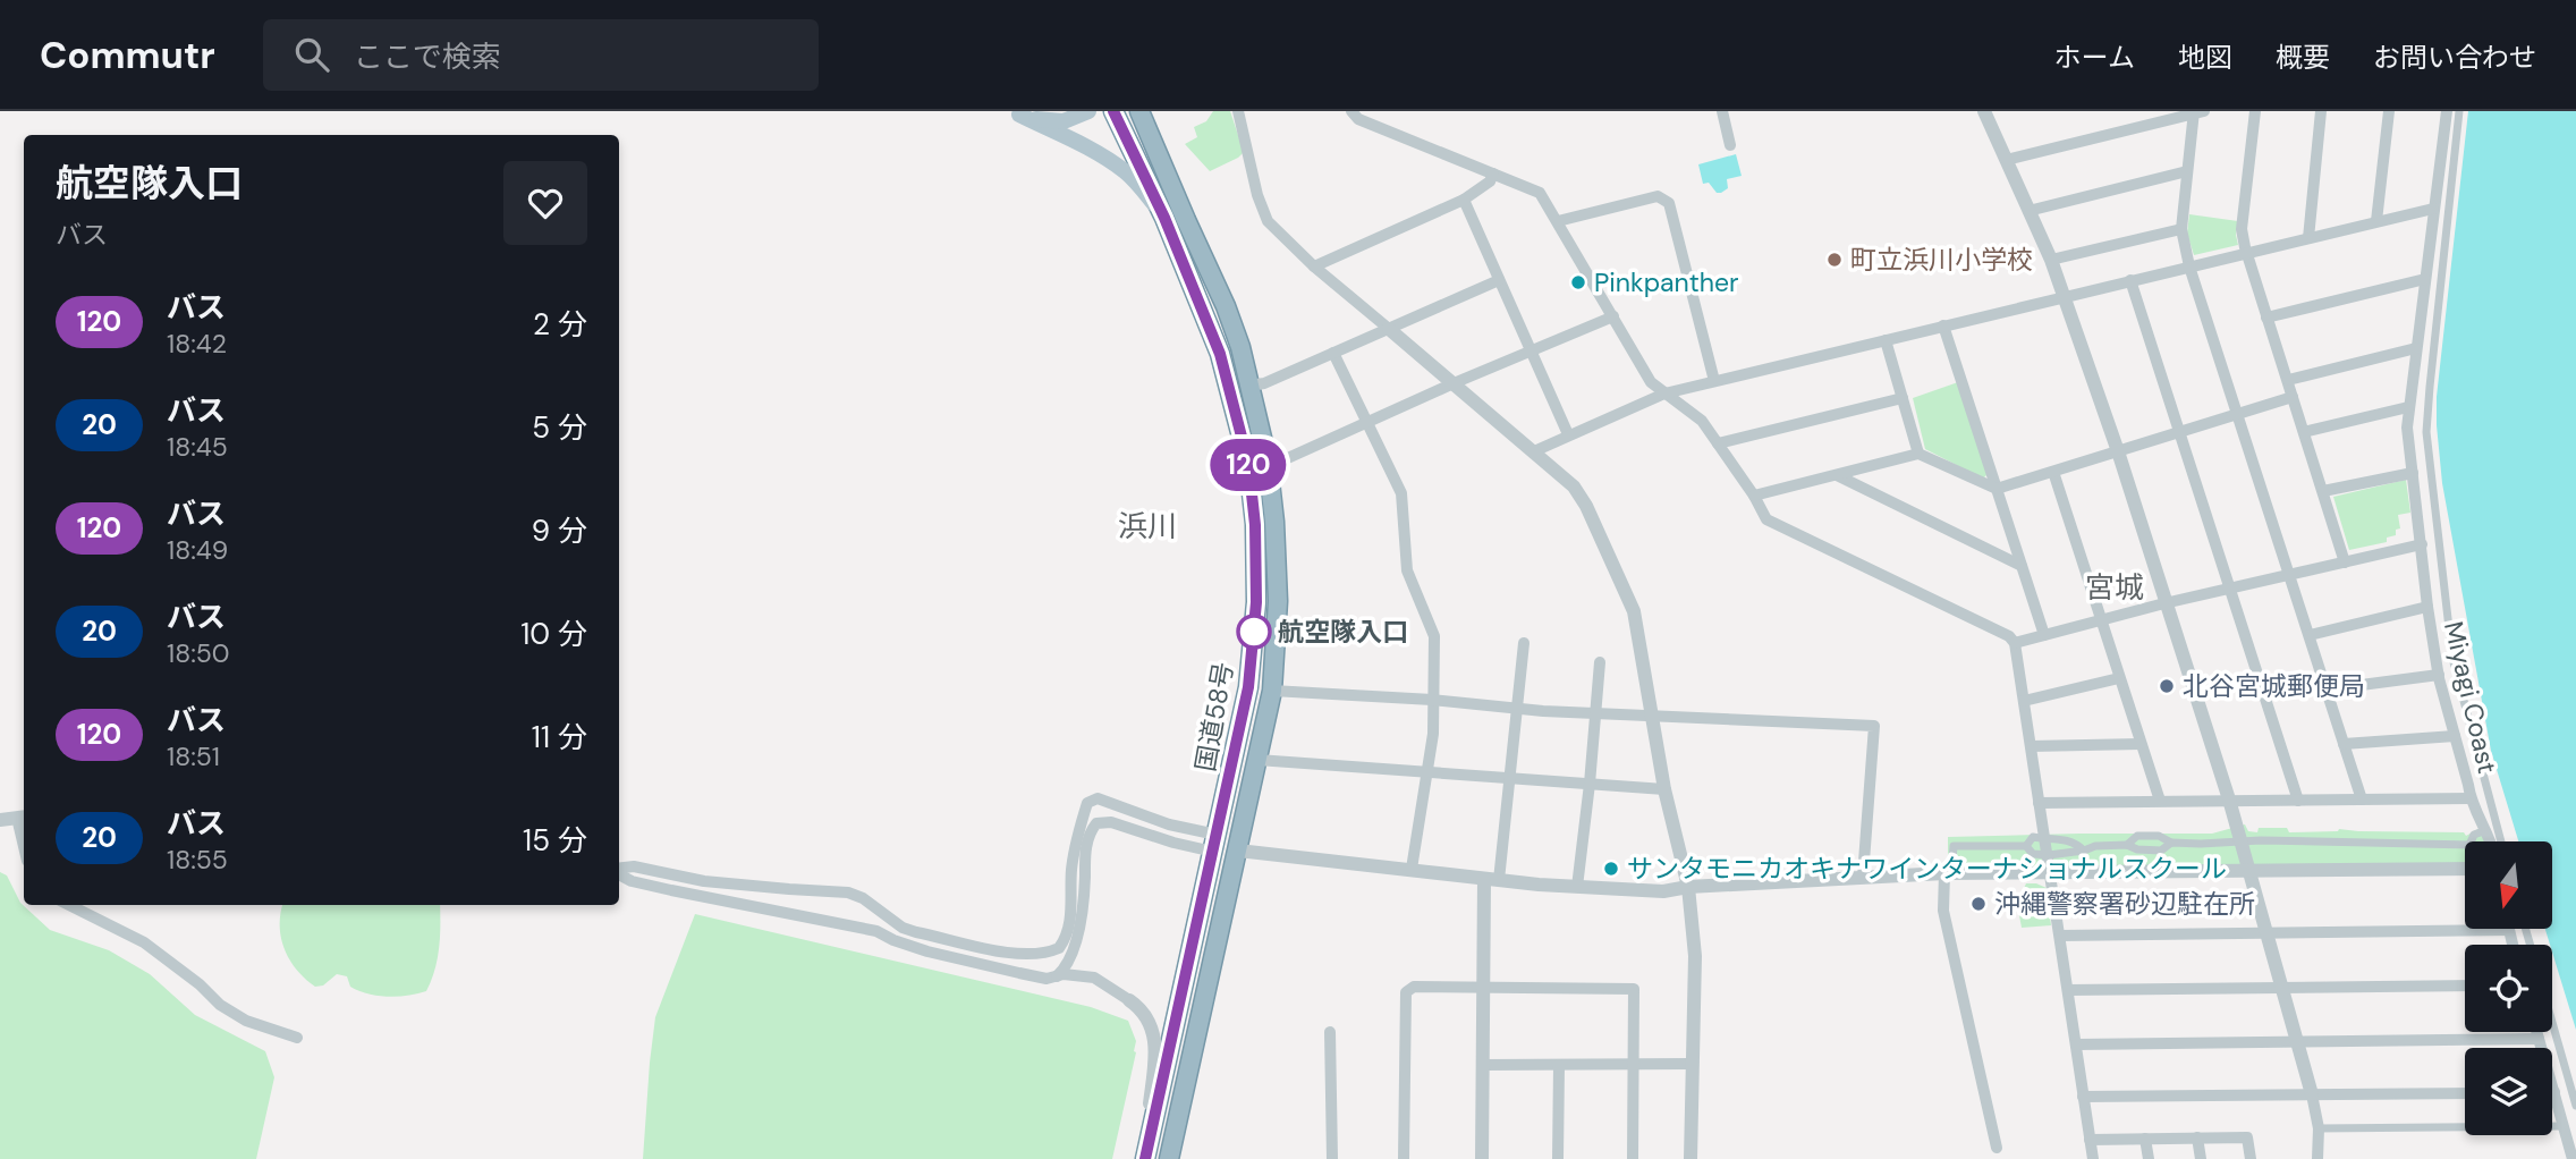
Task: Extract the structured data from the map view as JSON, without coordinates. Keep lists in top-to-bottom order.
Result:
{
  "streets": {
    "highway": ["国道58号"],
    "street": ["Miyagi Coast"]
  },
  "districts": ["浜川", "宮城"],
  "places": [
    "町立浜川小学校",
    "Pinkpanther",
    "航空隊入口",
    "北谷宮城郵便局",
    "サンタモニカオキナワインターナショナルスクール",
    "沖縄警察署砂辺駐在所"
  ],
  "lines": ["bus line 120"],
  "north": "bottom",
  "page": {
    "header": "Commutr",
    "search": "ここで検索",
    "nav": [
      "ホーム",
      "地図",
      "概要",
      "お問い合わせ"
    ],
    "on_map": "120",
    "heading": ["航空隊入口", "バス"],
    "list": [
      {
        "mark": "120",
        "name": "バス",
        "note": "18:42",
        "value": "2 分"
      },
      {
        "mark": "20",
        "name": "バス",
        "note": "18:45",
        "value": "5 分"
      },
      {
        "mark": "120",
        "name": "バス",
        "note": "18:49",
        "value": "9 分"
      },
      {
        "mark": "20",
        "name": "バス",
        "note": "18:50",
        "value": "10 分"
      },
      {
        "mark": "120",
        "name": "バス",
        "note": "18:51",
        "value": "11 分"
      },
      {
        "mark": "20",
        "name": "バス",
        "note": "18:55",
        "value": "15 分"
      }
    ]
  }
}
